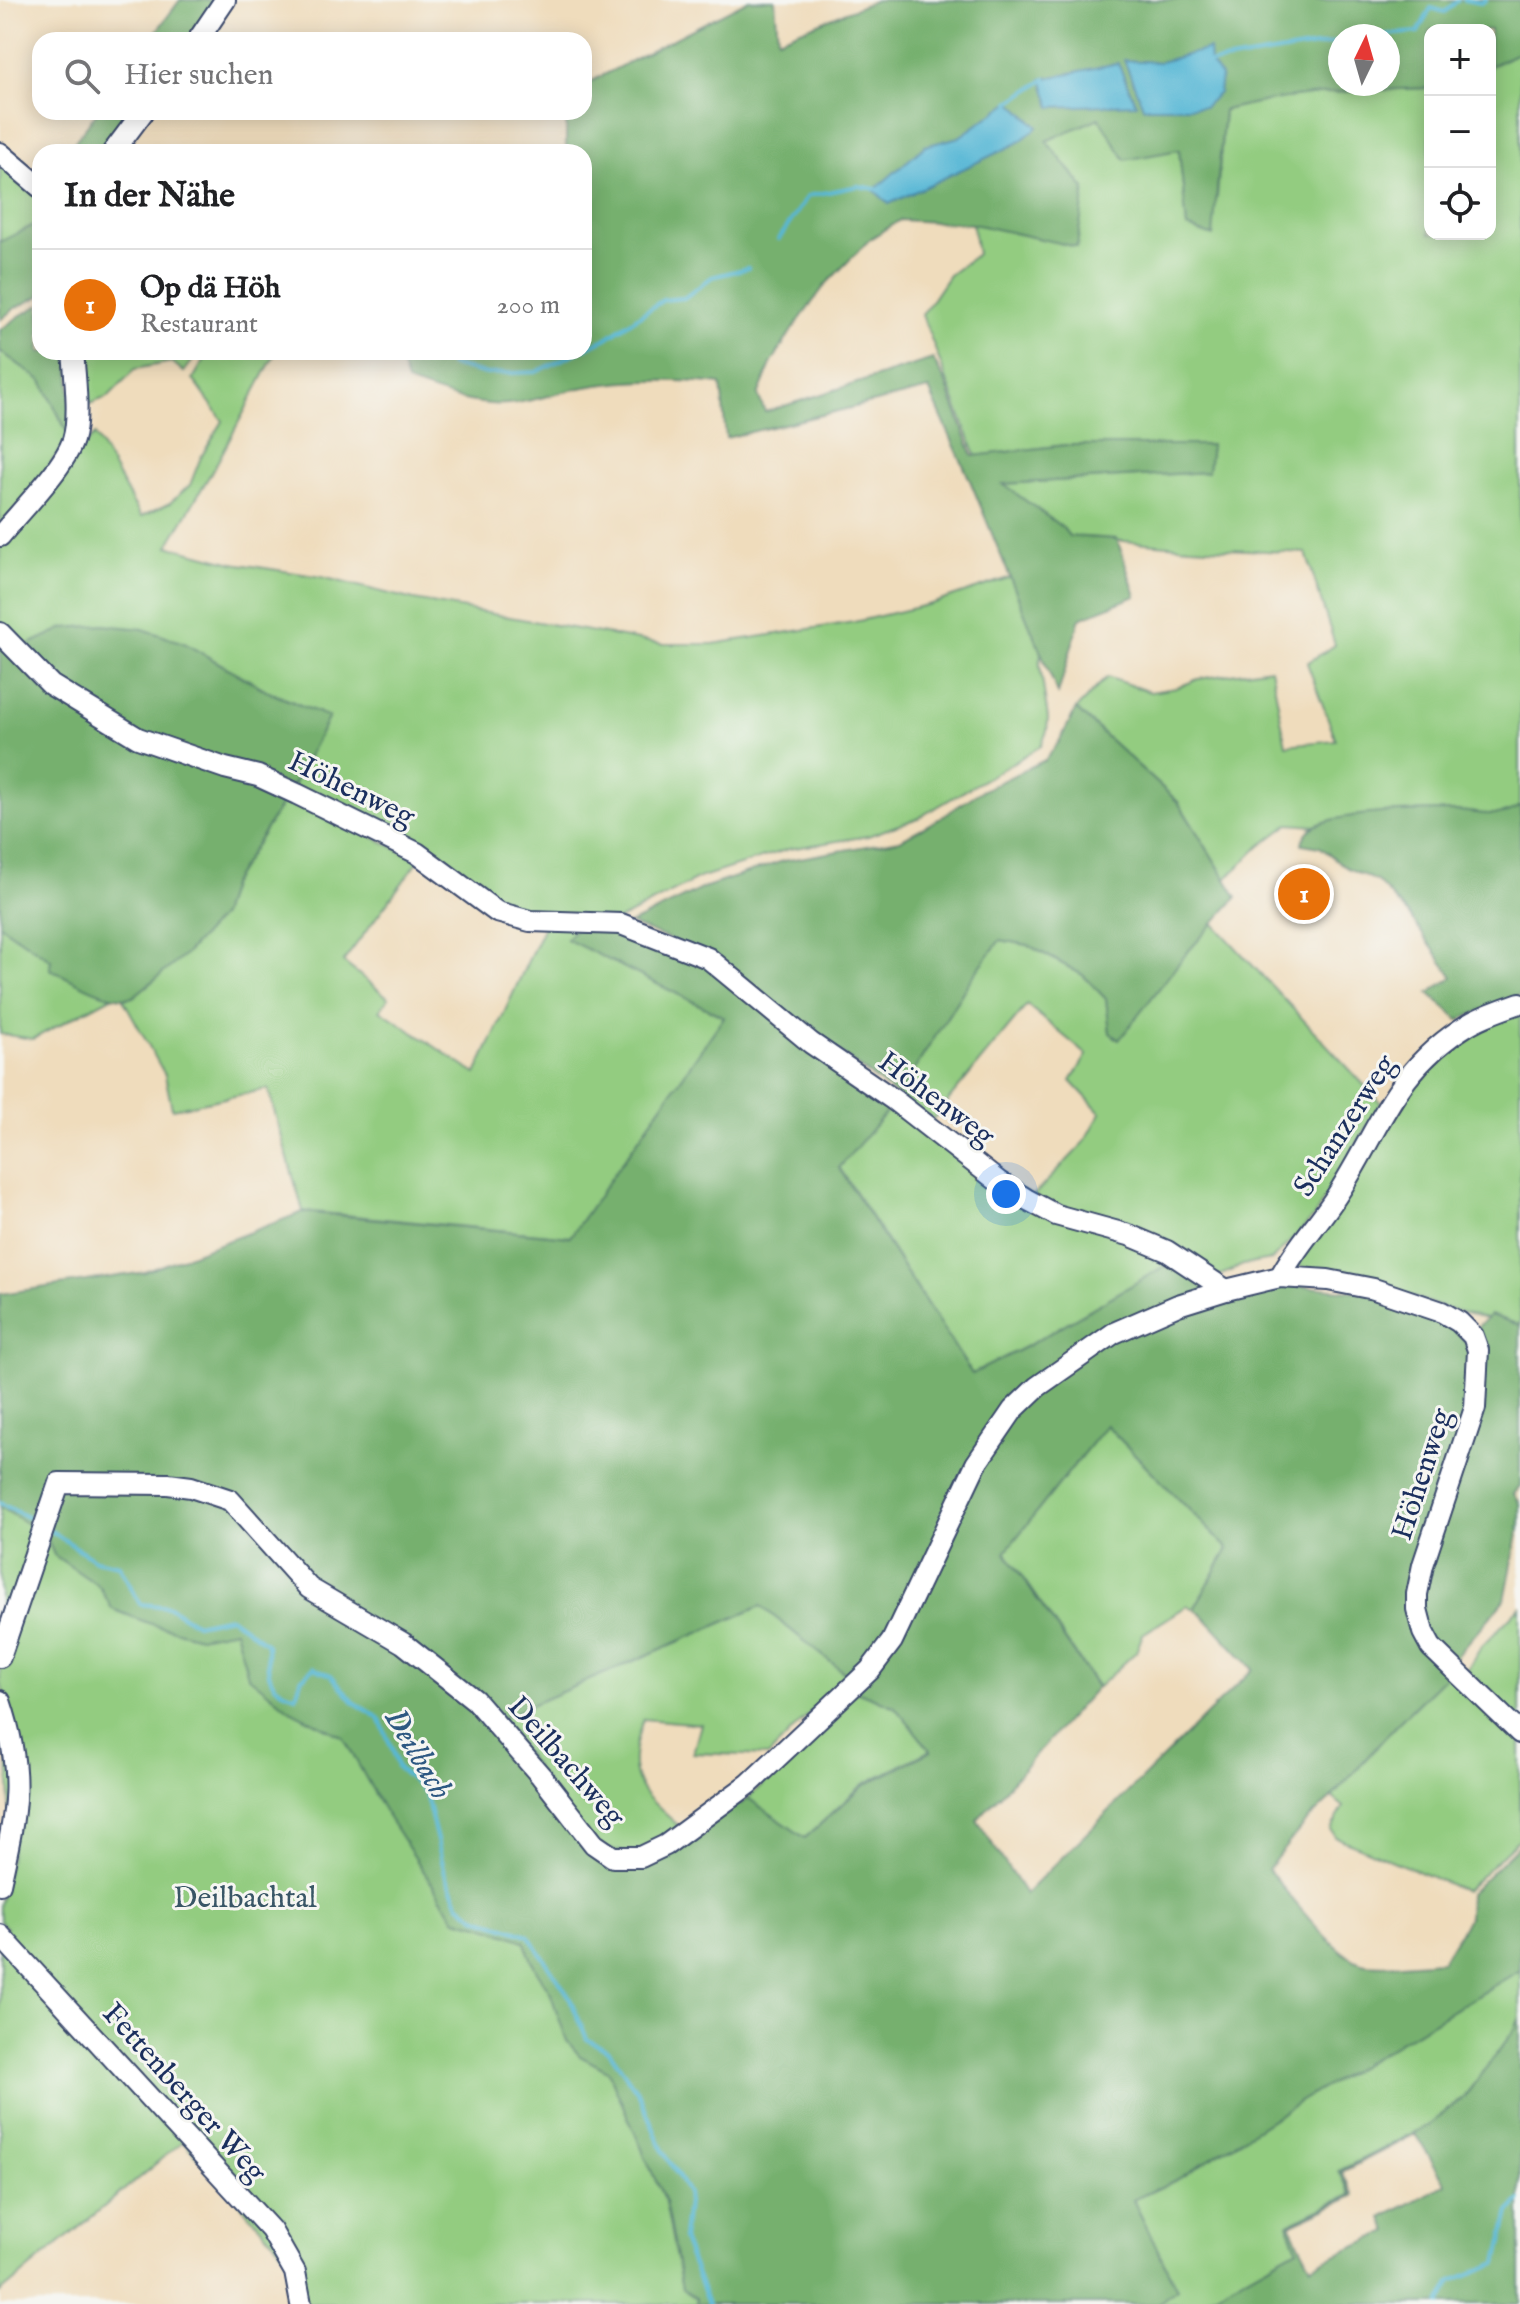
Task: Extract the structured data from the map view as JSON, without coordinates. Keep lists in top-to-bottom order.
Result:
{
  "streets": {
    "street": [
      "Höhenweg",
      "Schanzerweg",
      "Deilbachweg",
      "Fettenberger Weg"
    ]
  },
  "crossings": [
    ["Höhenweg", "Schanzerweg"],
    ["Höhenweg", "Deilbachweg"]
  ],
  "water": ["Deilbach"],
  "parks": ["Deilbachtal"],
  "north": "top",
  "page": {
    "map_buttons": ["+", "−"],
    "search": "Hier suchen",
    "heading": "In der Nähe",
    "list": [
      {
        "mark": "1",
        "name": "Op dä Höh",
        "note": "Restaurant",
        "value": "200 m"
      }
    ],
    "pins": "1"
  }
}
